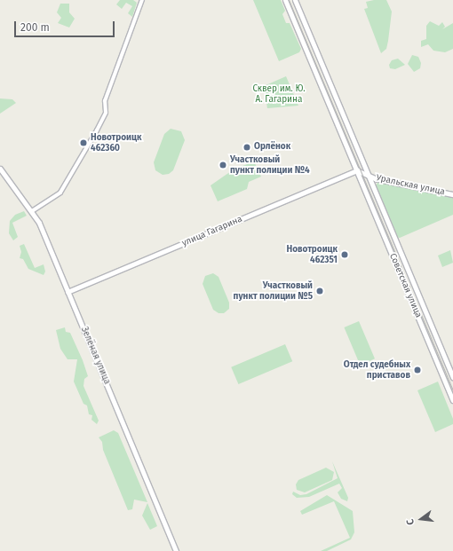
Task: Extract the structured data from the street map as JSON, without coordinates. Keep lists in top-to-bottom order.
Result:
{
  "streets": {
    "main road": ["Советская улица", "Зелёная улица"],
    "street": ["Уральская улица", "улица Гагарина"]
  },
  "crossings": [
    ["Уральская улица", "Советская улица"],
    ["улица Гагарина", "Советская улица"],
    ["улица Гагарина", "Зелёная улица"]
  ],
  "parks": ["Сквер им. Ю. А. Гагарина"],
  "places": [
    "Новотроицк 462360",
    "Орлёнок",
    "Участковый пункт полиции №4",
    "Новотроицк 462351",
    "Участковый пункт полиции №5",
    "Отдел судебных приставов"
  ],
  "scale_bar": "200 m",
  "north": "left"
}
